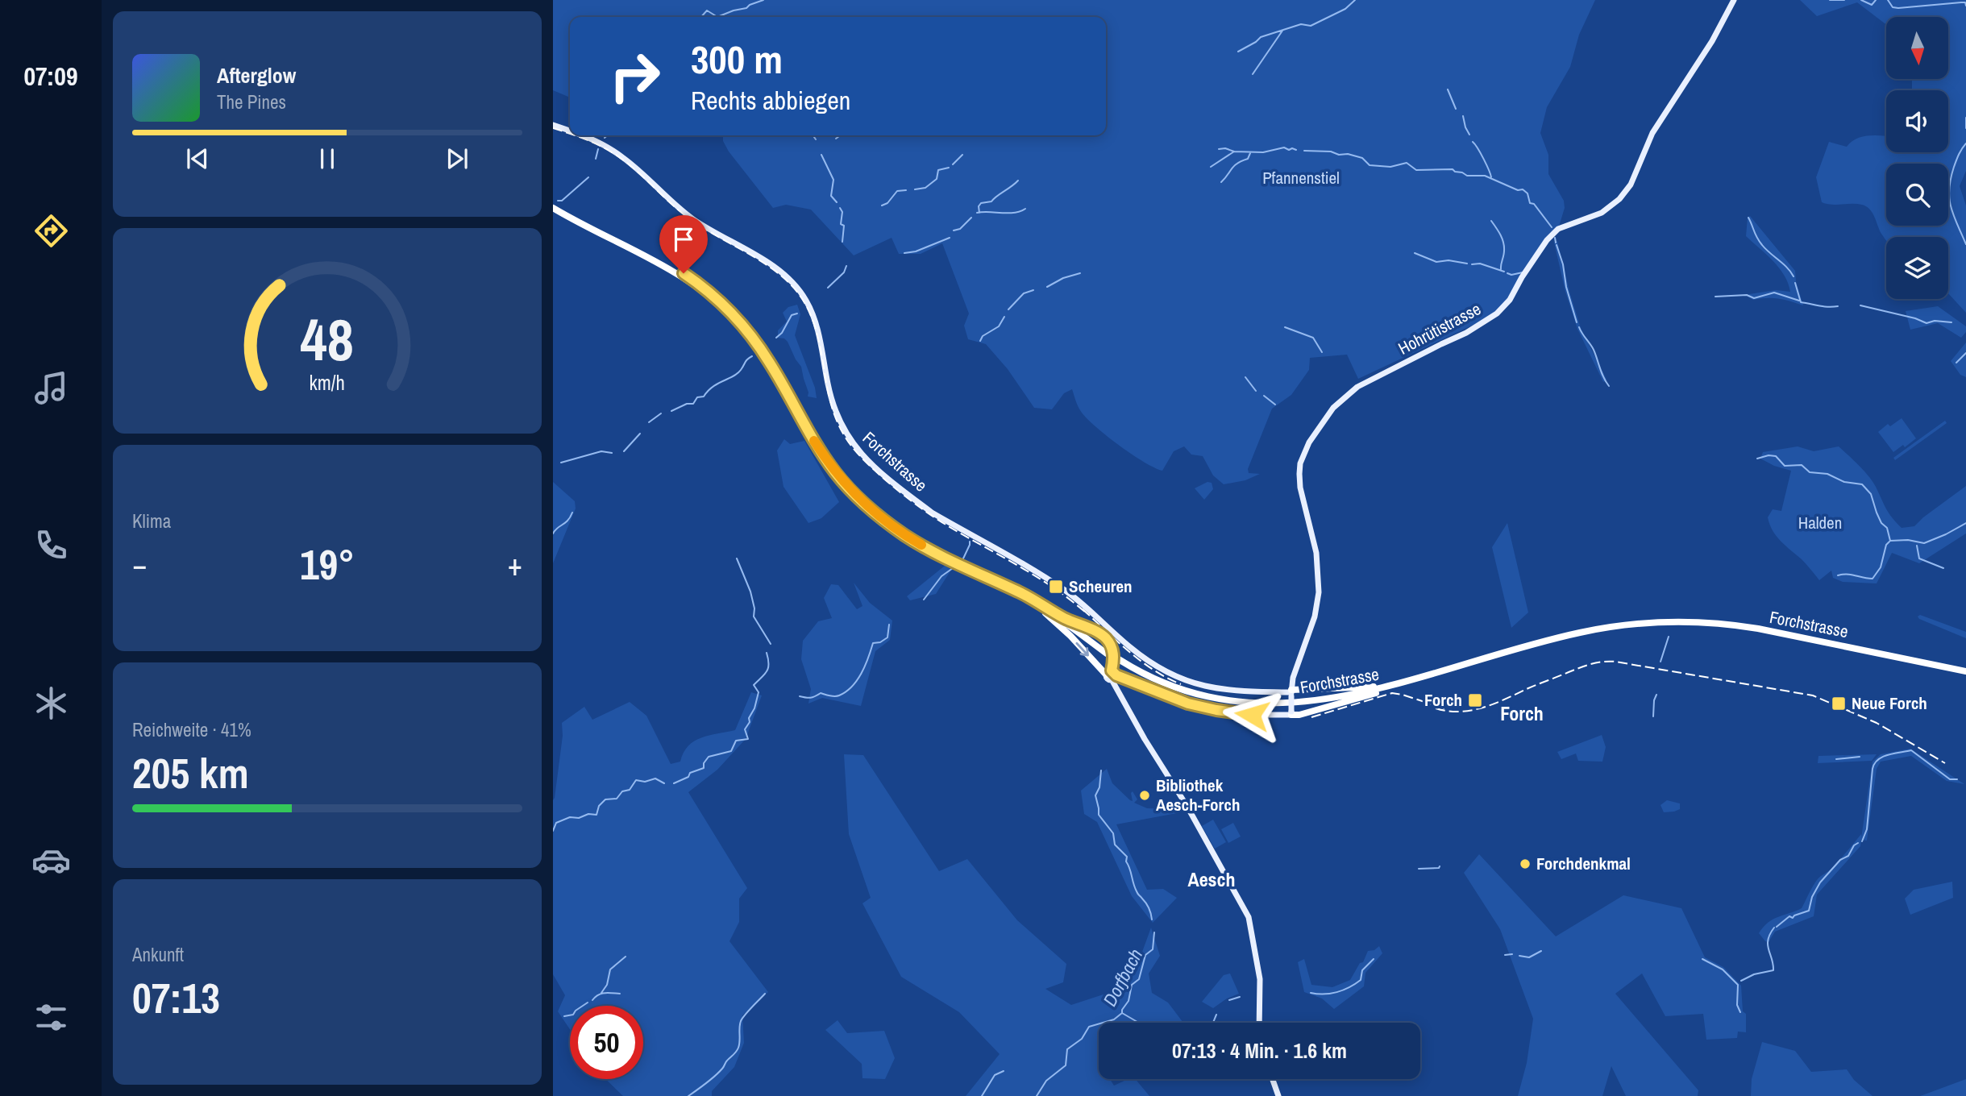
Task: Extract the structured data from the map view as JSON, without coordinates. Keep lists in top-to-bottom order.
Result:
{
  "streets": {
    "highway": ["Forchstrasse"],
    "main road": ["Hohrütistrasse"]
  },
  "crossings": [
    ["Hohrütistrasse", "Forchstrasse"]
  ],
  "districts": ["Forch", "Aesch"],
  "water": ["Dorfbach"],
  "parks": ["Pfannenstiel", "Halden"],
  "places": {
    "transit": ["Scheuren", "Forch", "Neue Forch"],
    "other": ["Bibliothek Aesch-Forch", "Forchdenkmal"]
  },
  "north": "bottom",
  "page": {
    "tabs": "07:09",
    "turn": ["300 m", "Rechts abbiegen"],
    "song": ["Afterglow", "The Pines"],
    "tile": [
      "Klima",
      ["Reichweite · 41%", "205 km"],
      ["Ankunft", "07:13"]
    ],
    "heat": ["−", "19°", "+"],
    "limit": "50",
    "trip": "07:13 · 4 Min. · 1.6 km",
    "gauge": ["48", "km/h"]
  }
}
